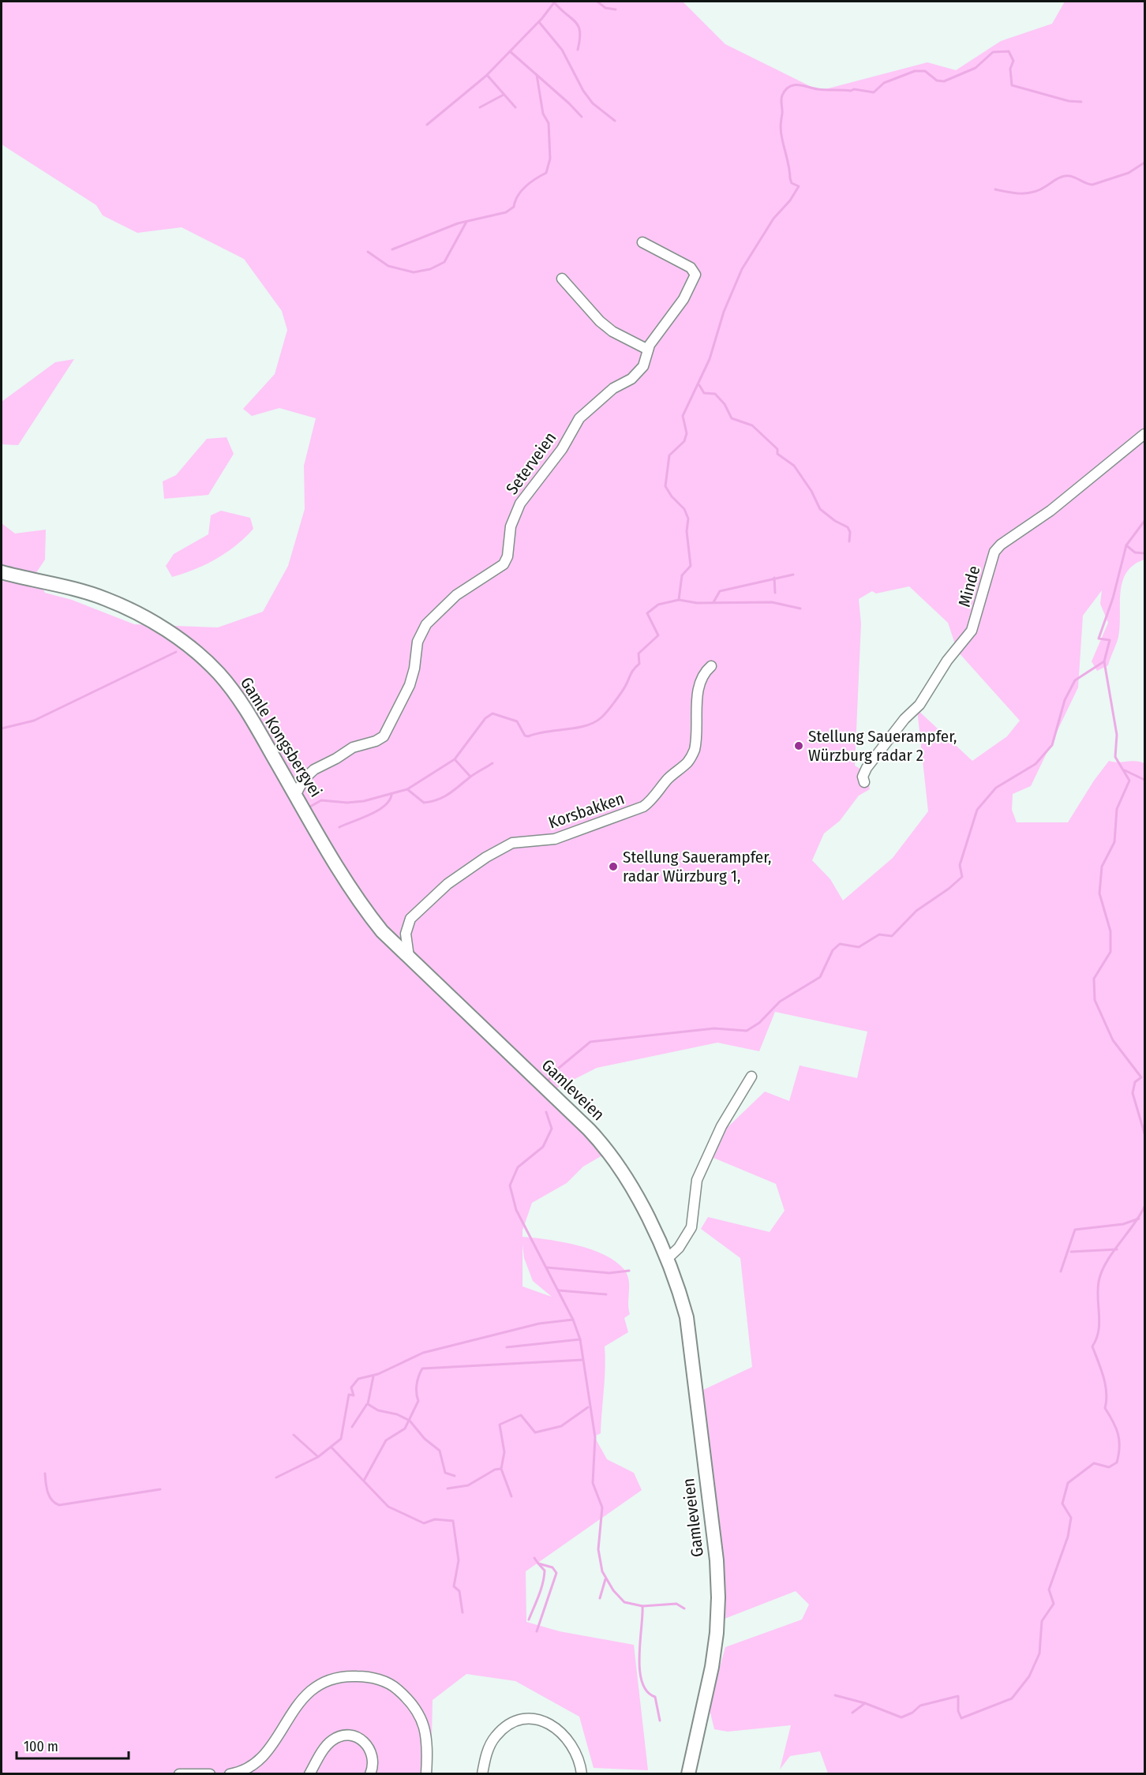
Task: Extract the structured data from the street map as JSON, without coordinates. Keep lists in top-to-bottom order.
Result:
{
  "streets": {
    "main road": ["Gamle Kongsbergvei", "Gamleveien"],
    "street": ["Seterveien", "Minde", "Korsbakken"]
  },
  "crossings": [
    ["Seterveien", "Gamle Kongsbergvei"],
    ["Gamle Kongsbergvei", "Korsbakken"],
    ["Gamle Kongsbergvei", "Gamleveien"]
  ],
  "places": ["Stellung Sauerampfer, Würzburg radar 2", "Stellung Sauerampfer, radar Würzburg 1,"],
  "scale_bar": "100 m"
}
